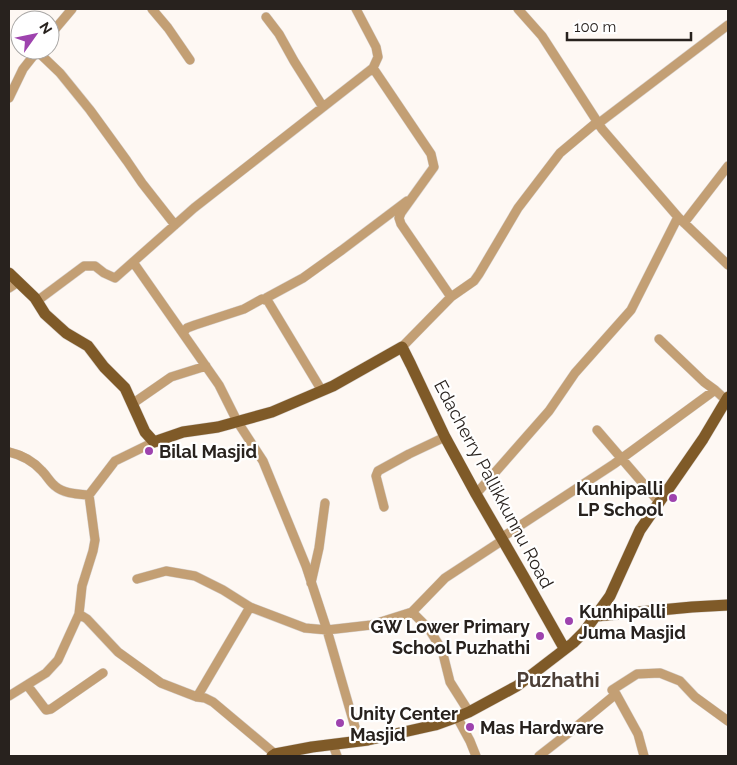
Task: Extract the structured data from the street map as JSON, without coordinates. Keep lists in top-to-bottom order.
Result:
{
  "streets": {
    "main road": ["Edacherry Pallikkunnu Road"]
  },
  "districts": ["Puzhathi"],
  "places": [
    "Bilal Masjid",
    "Kunhipalli LP School",
    "Kunhipalli Juma Masjid",
    "GW Lower Primary School Puzhathi",
    "Unity Center Masjid",
    "Mas Hardware"
  ],
  "scale_bar": "100 m",
  "north": "top right"
}
